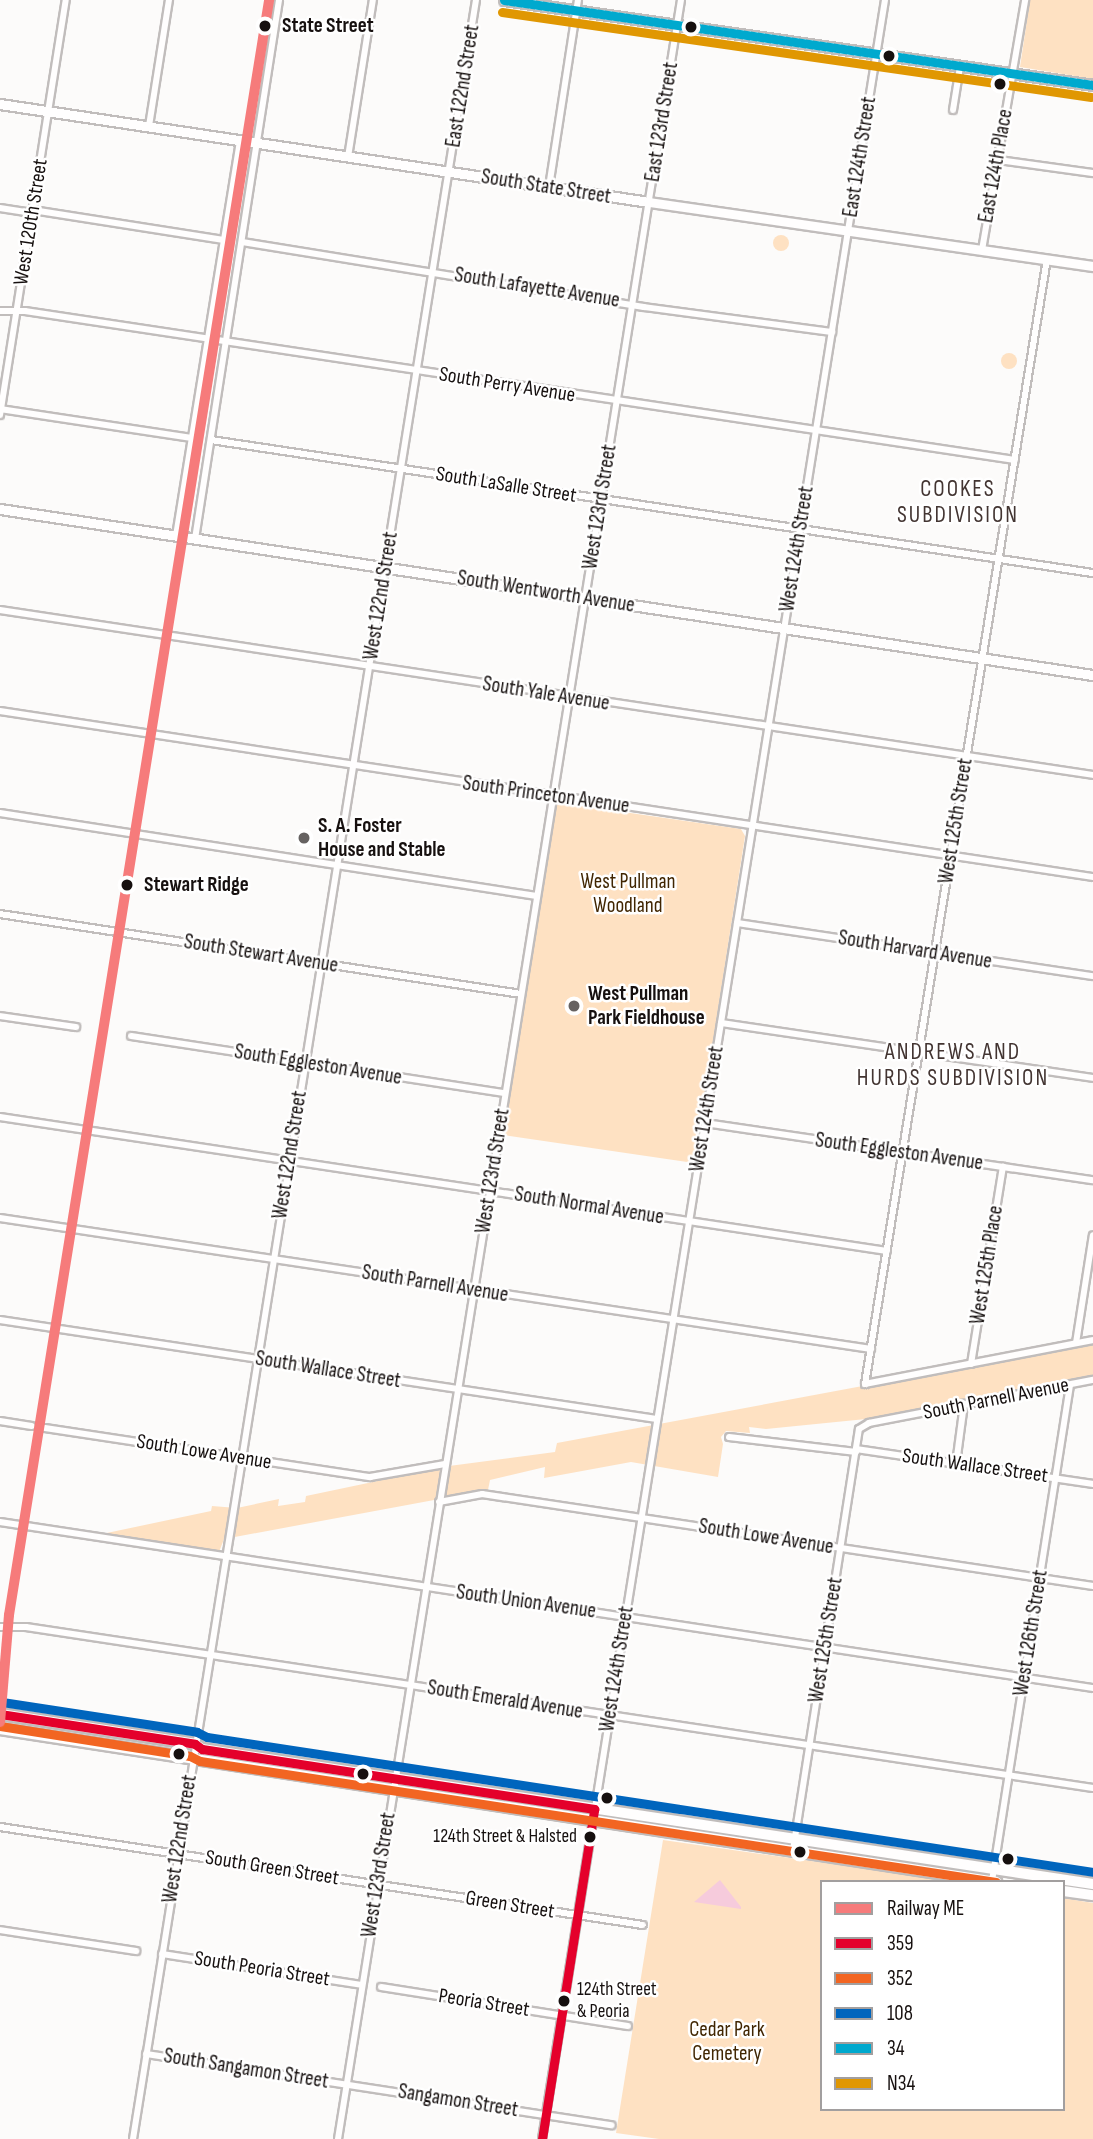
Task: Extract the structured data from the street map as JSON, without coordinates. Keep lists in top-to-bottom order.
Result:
{
  "streets": {
    "street": [
      "East 122nd Street",
      "East 123rd Street",
      "East 124th Street",
      "East 124th Place",
      "South State Street",
      "West 120th Street",
      "South Lafayette Avenue",
      "South Perry Avenue",
      "South LaSalle Street",
      "West 123rd Street",
      "West 124th Street",
      "South Wentworth Avenue",
      "West 122nd Street",
      "South Yale Avenue",
      "South Princeton Avenue",
      "West 125th Street",
      "South Harvard Avenue",
      "South Stewart Avenue",
      "South Eggleston Avenue",
      "South Normal Avenue",
      "West 125th Place",
      "South Parnell Avenue",
      "South Wallace Street",
      "South Lowe Avenue",
      "South Union Avenue",
      "West 126th Street",
      "South Emerald Avenue",
      "South Green Street",
      "Green Street",
      "South Peoria Street",
      "Peoria Street",
      "South Sangamon Street",
      "Sangamon Street"
    ]
  },
  "crossings": [
    ["East 122nd Street", "South State Street"],
    ["East 122nd Street", "West 122nd Street"],
    ["East 123rd Street", "South State Street"],
    ["East 123rd Street", "West 123rd Street"],
    ["East 124th Street", "South State Street"],
    ["East 124th Street", "West 124th Street"],
    ["East 124th Place", "South State Street"],
    ["South State Street", "West 120th Street"],
    ["South State Street", "West 123rd Street"],
    ["South State Street", "West 124th Street"],
    ["South State Street", "West 122nd Street"],
    ["South State Street", "West 125th Street"],
    ["West 120th Street", "South Perry Avenue"],
    ["South Lafayette Avenue", "West 123rd Street"],
    ["South Lafayette Avenue", "West 124th Street"],
    ["South Lafayette Avenue", "West 122nd Street"],
    ["South Perry Avenue", "West 123rd Street"],
    ["South Perry Avenue", "West 124th Street"],
    ["South Perry Avenue", "West 122nd Street"],
    ["South Perry Avenue", "West 125th Street"],
    ["South LaSalle Street", "West 123rd Street"],
    ["South LaSalle Street", "West 124th Street"],
    ["South LaSalle Street", "West 122nd Street"],
    ["South LaSalle Street", "West 125th Street"],
    ["West 123rd Street", "South Wentworth Avenue"],
    ["West 123rd Street", "South Yale Avenue"],
    ["West 123rd Street", "South Princeton Avenue"],
    ["West 123rd Street", "South Stewart Avenue"],
    ["West 123rd Street", "South Eggleston Avenue"],
    ["West 123rd Street", "South Normal Avenue"],
    ["West 123rd Street", "South Parnell Avenue"],
    ["West 123rd Street", "South Wallace Street"],
    ["West 123rd Street", "South Lowe Avenue"],
    ["West 123rd Street", "South Union Avenue"],
    ["West 123rd Street", "South Emerald Avenue"],
    ["West 123rd Street", "South Green Street"],
    ["West 123rd Street", "Green Street"],
    ["West 123rd Street", "South Peoria Street"],
    ["West 123rd Street", "South Sangamon Street"],
    ["West 123rd Street", "Sangamon Street"],
    ["West 124th Street", "South Wentworth Avenue"],
    ["West 124th Street", "South Yale Avenue"],
    ["West 124th Street", "South Princeton Avenue"],
    ["West 124th Street", "South Harvard Avenue"],
    ["West 124th Street", "South Eggleston Avenue"],
    ["West 124th Street", "South Normal Avenue"],
    ["West 124th Street", "South Parnell Avenue"],
    ["West 124th Street", "South Wallace Street"],
    ["West 124th Street", "South Lowe Avenue"],
    ["West 124th Street", "South Union Avenue"],
    ["West 124th Street", "South Emerald Avenue"],
    ["West 124th Street", "Green Street"],
    ["West 124th Street", "Peoria Street"],
    ["West 124th Street", "Sangamon Street"],
    ["South Wentworth Avenue", "West 122nd Street"],
    ["South Wentworth Avenue", "West 125th Street"],
    ["West 122nd Street", "South Yale Avenue"],
    ["West 122nd Street", "South Princeton Avenue"],
    ["West 122nd Street", "South Stewart Avenue"],
    ["West 122nd Street", "South Eggleston Avenue"],
    ["West 122nd Street", "South Normal Avenue"],
    ["West 122nd Street", "South Parnell Avenue"],
    ["West 122nd Street", "South Wallace Street"],
    ["West 122nd Street", "South Lowe Avenue"],
    ["West 122nd Street", "South Union Avenue"],
    ["West 122nd Street", "South Emerald Avenue"],
    ["West 122nd Street", "South Green Street"],
    ["West 122nd Street", "South Peoria Street"],
    ["West 122nd Street", "South Sangamon Street"],
    ["South Yale Avenue", "West 125th Street"],
    ["South Princeton Avenue", "West 125th Street"],
    ["West 125th Street", "South Harvard Avenue"],
    ["West 125th Street", "South Eggleston Avenue"],
    ["West 125th Street", "South Normal Avenue"],
    ["West 125th Street", "South Parnell Avenue"],
    ["West 125th Street", "South Wallace Street"],
    ["West 125th Street", "South Lowe Avenue"],
    ["West 125th Street", "South Union Avenue"],
    ["West 125th Street", "South Emerald Avenue"],
    ["South Eggleston Avenue", "West 125th Place"],
    ["West 125th Place", "South Parnell Avenue"],
    ["South Parnell Avenue", "West 126th Street"],
    ["South Wallace Street", "West 126th Street"],
    ["South Lowe Avenue", "West 126th Street"],
    ["South Union Avenue", "West 126th Street"],
    ["West 126th Street", "South Emerald Avenue"],
    ["South Green Street", "Green Street"],
    ["South Sangamon Street", "Sangamon Street"]
  ],
  "districts": ["COOKES SUBDIVISION", "ANDREWS AND HURDS SUBDIVISION"],
  "parks": ["West Pullman Woodland", "Cedar Park Cemetery"],
  "places": [
    "State Street",
    "S. A. Foster House and Stable",
    "Stewart Ridge",
    "West Pullman Park Fieldhouse",
    "124th Street & Halsted",
    "124th Street & Peoria"
  ],
  "lines": [
    "rail line ME",
    "transit line 34",
    "transit line N34",
    "transit line 108",
    "transit line 359",
    "transit line 352"
  ],
  "legend": [
    "Railway ME",
    "359",
    "352",
    "108",
    "34",
    "N34"
  ]
}
